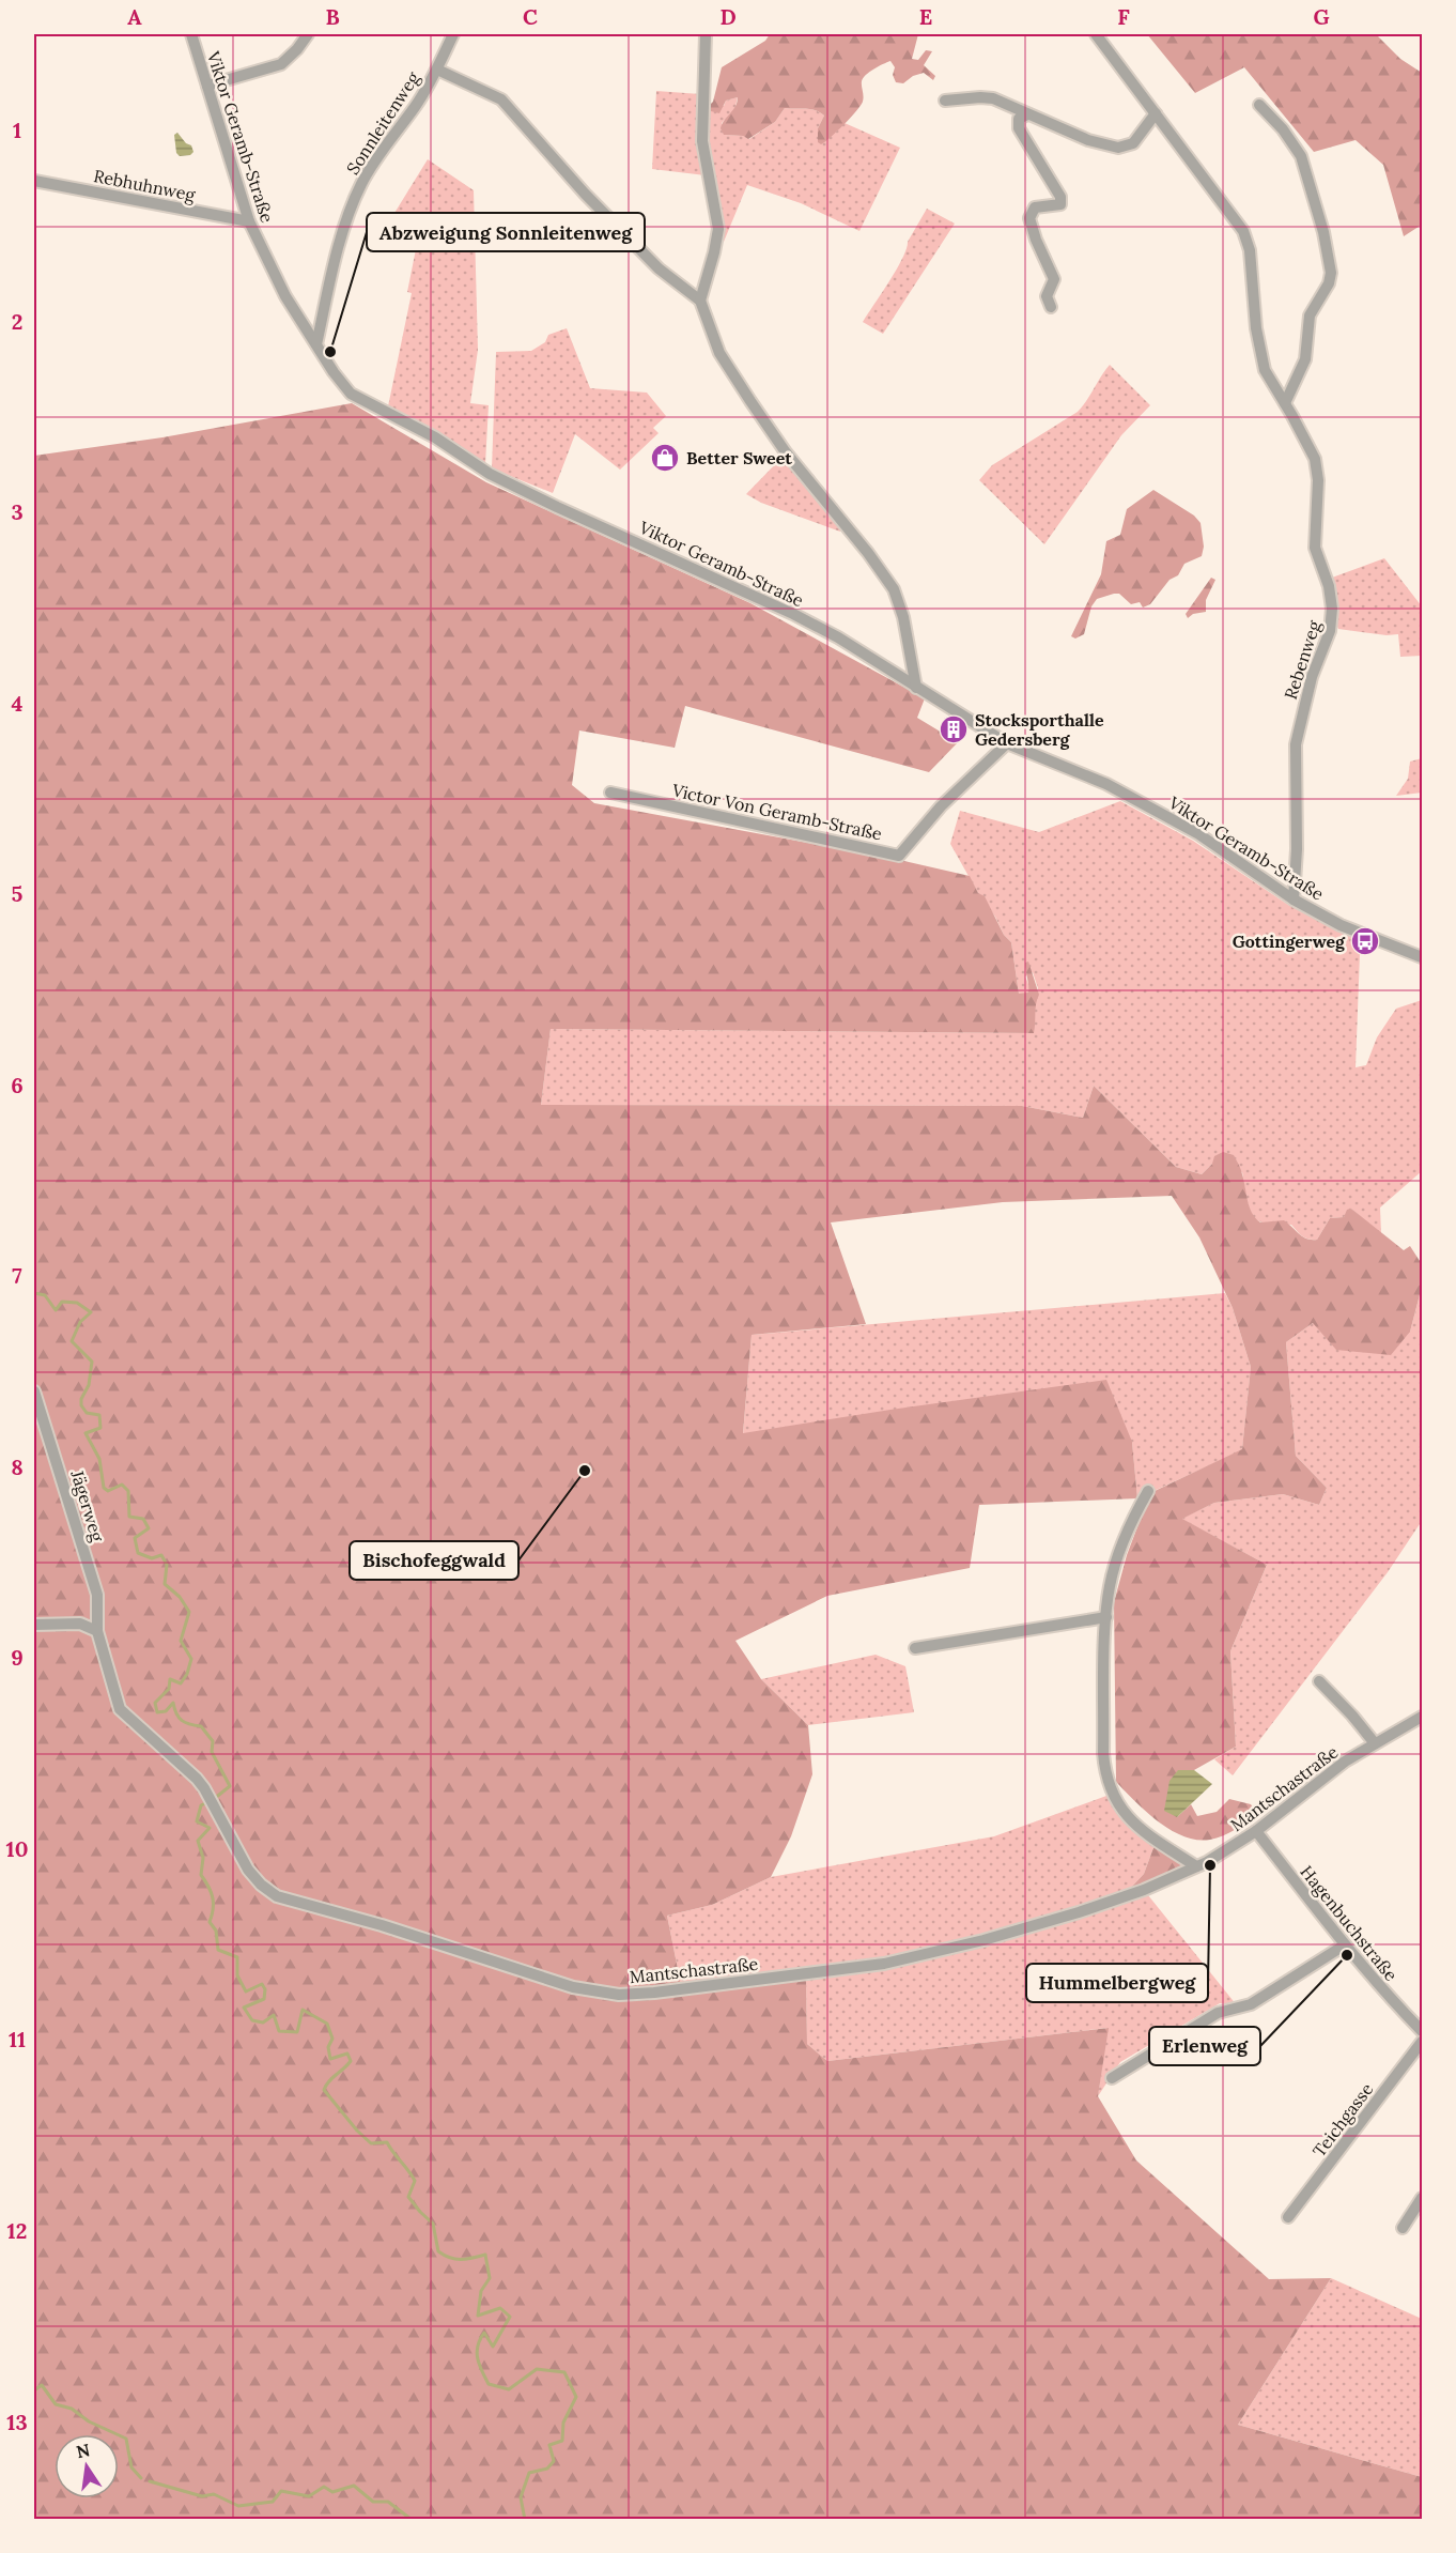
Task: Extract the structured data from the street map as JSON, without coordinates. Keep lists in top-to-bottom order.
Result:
{
  "streets": {
    "street": [
      "Sonnleitenweg",
      "Viktor Geramb-Straße",
      "Rebhuhnweg",
      "Rebenweg",
      "Victor Von Geramb-Straße",
      "Jägerweg",
      "Mantschastraße",
      "Hagenbuchstraße",
      "Teichgasse"
    ]
  },
  "crossings": [
    ["Sonnleitenweg", "Viktor Geramb-Straße"],
    ["Viktor Geramb-Straße", "Rebhuhnweg"],
    ["Viktor Geramb-Straße", "Rebenweg"],
    ["Viktor Geramb-Straße", "Victor Von Geramb-Straße"],
    ["Jägerweg", "Mantschastraße"],
    ["Mantschastraße", "Hagenbuchstraße"]
  ],
  "places": {
    "other": [
      "Abzweigung Sonnleitenweg",
      "Bischofeggwald",
      "Hummelbergweg",
      "Erlenweg"
    ],
    "shop": ["Better Sweet"],
    "building": ["Stocksporthalle Gedersberg"],
    "bus stop": ["Gottingerweg"]
  },
  "north": "top",
  "grid": {
    "columns": [
      "A",
      "B",
      "C",
      "D",
      "E",
      "F",
      "G"
    ],
    "rows": [
      "1",
      "2",
      "3",
      "4",
      "5",
      "6",
      "7",
      "8",
      "9",
      "10",
      "11",
      "12",
      "13"
    ]
  }
}
